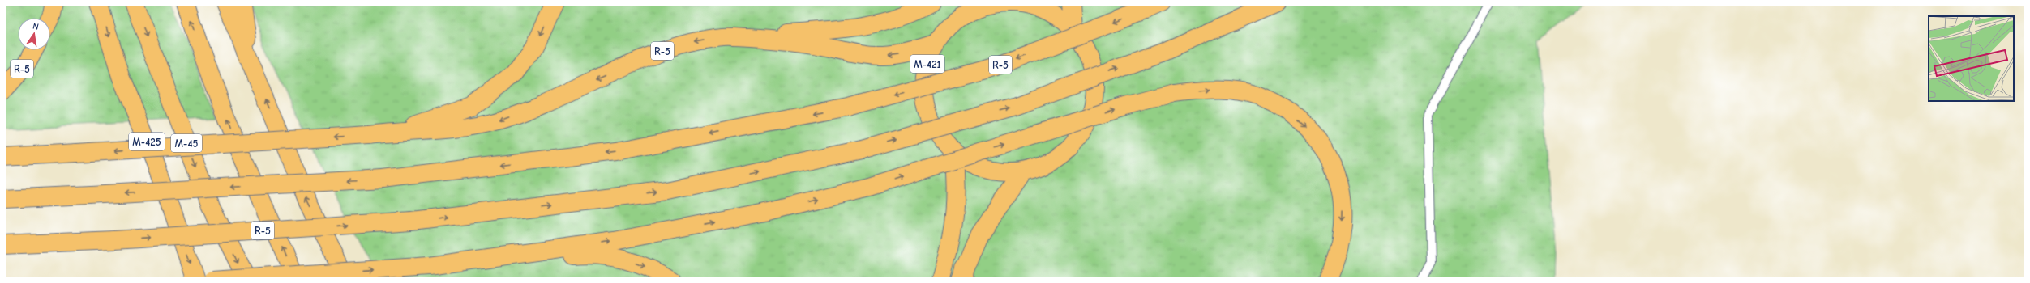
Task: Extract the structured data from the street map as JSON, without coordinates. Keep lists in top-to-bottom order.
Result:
{
  "streets": {
    "main road": [
      "R-5",
      "M-421",
      "M-425",
      "M-45"
    ]
  },
  "crossings": [
    ["R-5", "M-421"]
  ],
  "north": "top"
}
